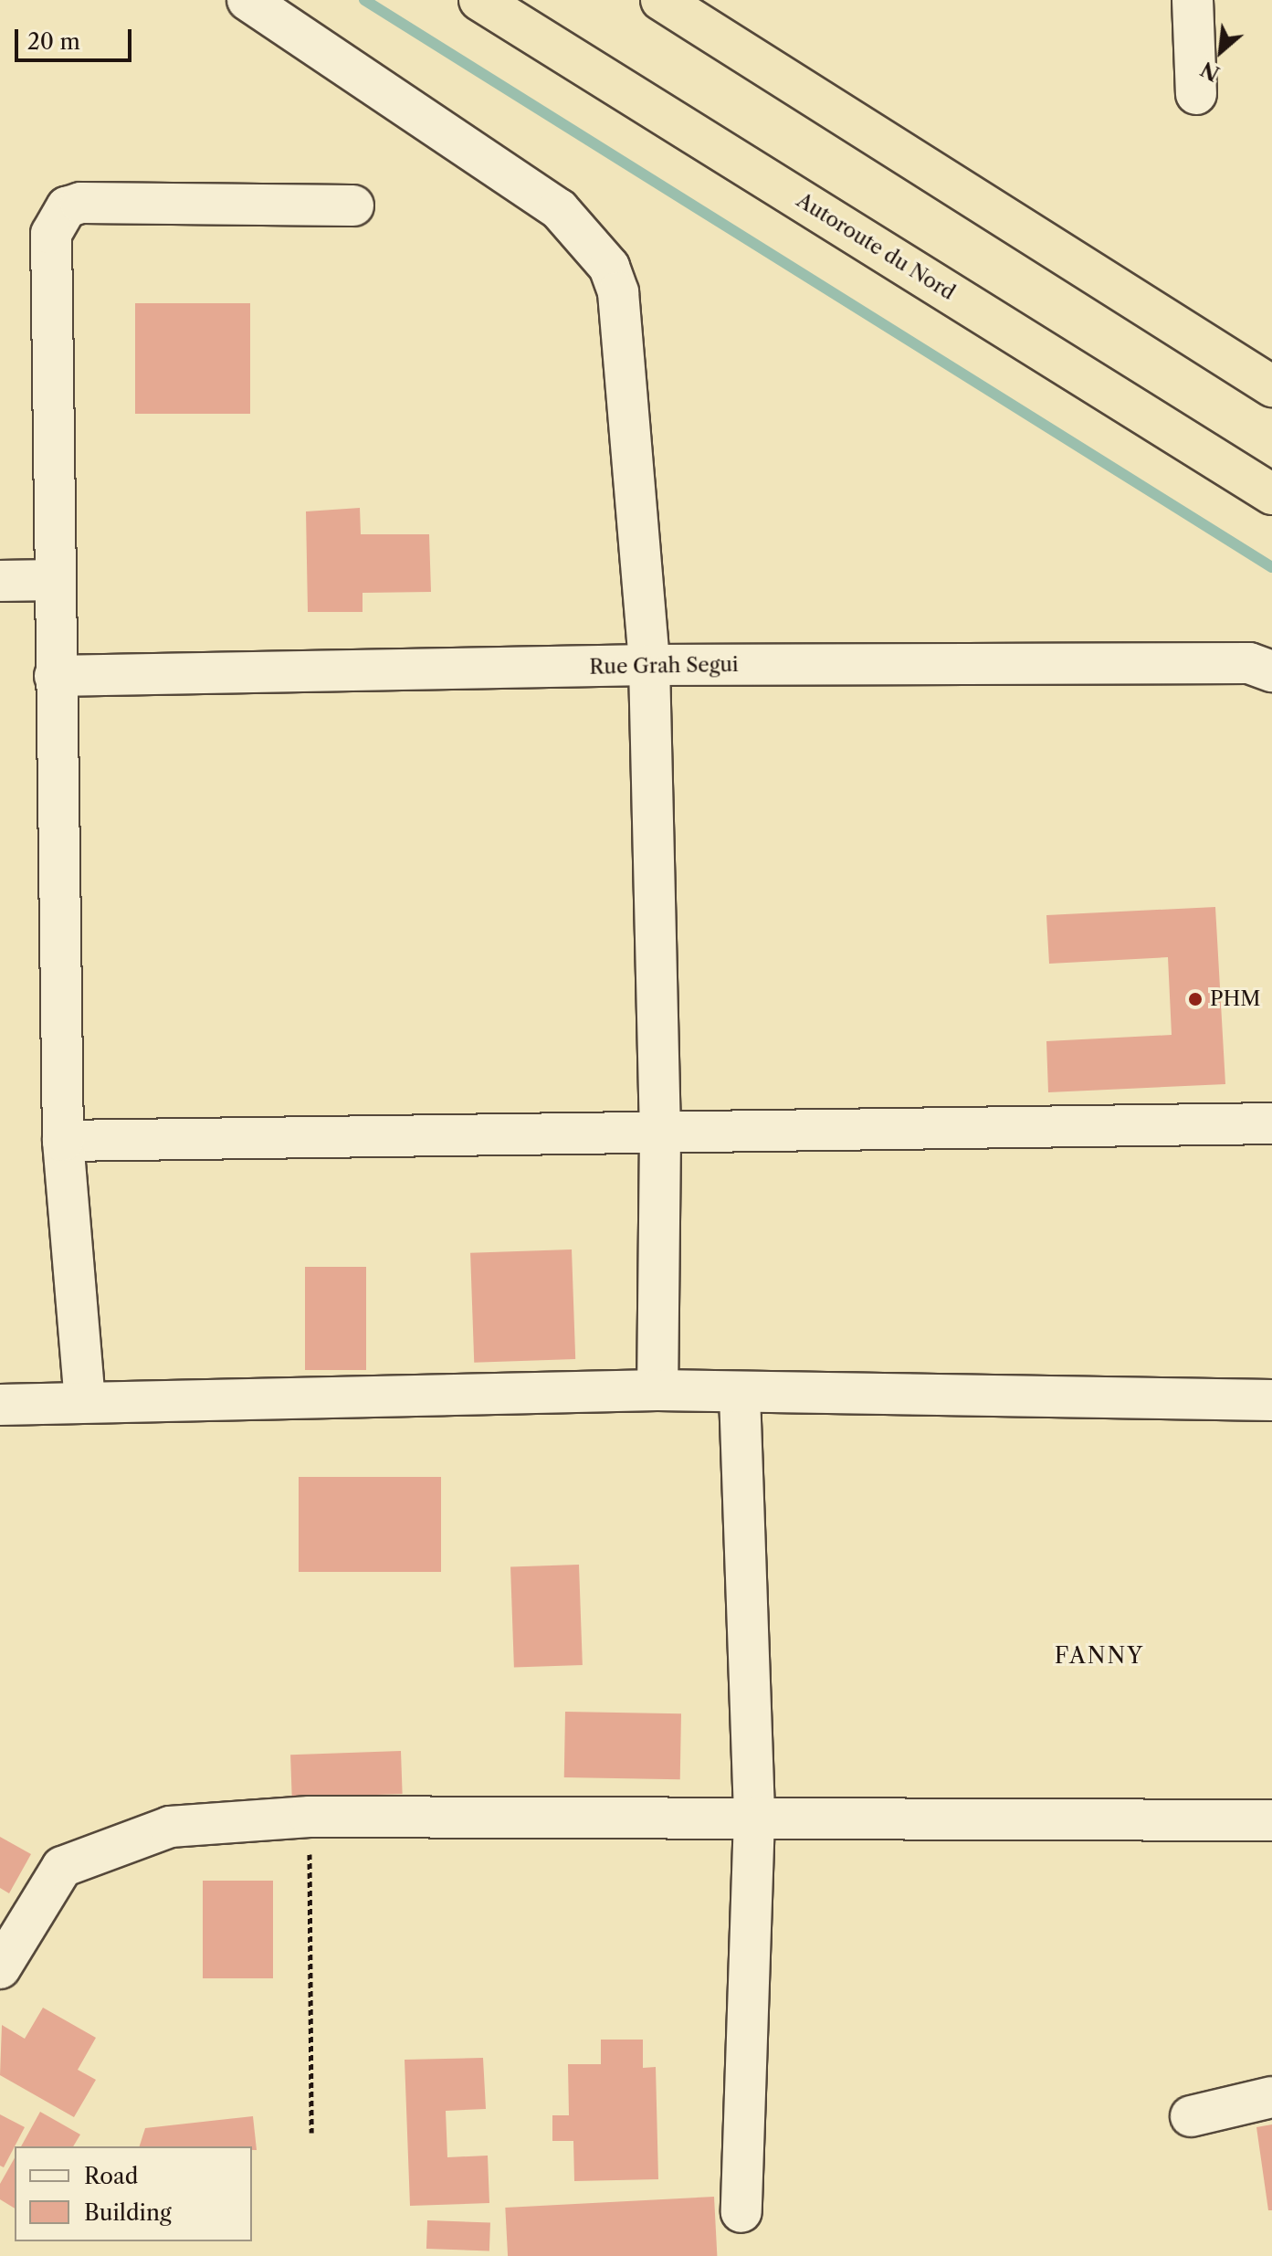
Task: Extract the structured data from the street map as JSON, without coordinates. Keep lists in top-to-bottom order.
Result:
{
  "streets": {
    "highway": ["Autoroute du Nord"],
    "street": ["Rue Grah Segui"]
  },
  "districts": ["FANNY"],
  "places": ["PHM"],
  "legend": ["Road", "Building"],
  "scale_bar": "20 m",
  "north": "bottom left"
}
